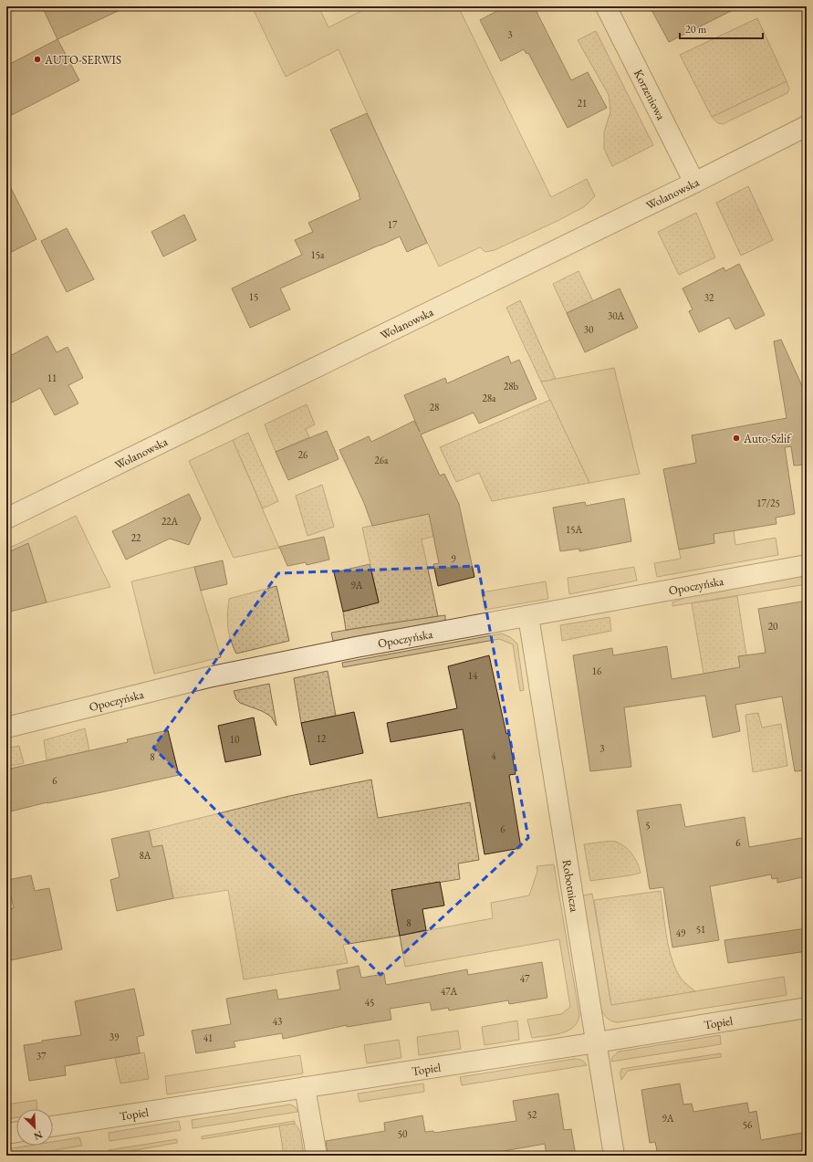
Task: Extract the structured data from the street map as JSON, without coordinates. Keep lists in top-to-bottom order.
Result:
{
  "streets": {
    "street": [
      "Korzeniowa",
      "Wolanowska",
      "Opoczyńska",
      "Robotnicza",
      "Topiel"
    ]
  },
  "crossings": [
    ["Korzeniowa", "Wolanowska"],
    ["Opoczyńska", "Robotnicza"],
    ["Robotnicza", "Topiel"]
  ],
  "places": ["AUTO-SERWIS", "Auto-Szlif"],
  "house_numbers": [
    "3",
    "21",
    "17",
    "15a",
    "15",
    "32",
    "30A",
    "30",
    "11",
    "28b",
    "28a",
    "28",
    "26",
    "26a",
    "17/25",
    "22A",
    "15A",
    "22",
    "9",
    "9A",
    "20",
    "16",
    "14",
    "12",
    "10",
    "3",
    "4",
    "8",
    "6",
    "5",
    "6",
    "6",
    "8A",
    "8",
    "51",
    "49",
    "47",
    "47A",
    "45",
    "43",
    "39",
    "41",
    "37",
    "52",
    "9A",
    "56",
    "50"
  ],
  "scale_bar": "20 m",
  "north": "bottom right"
}
